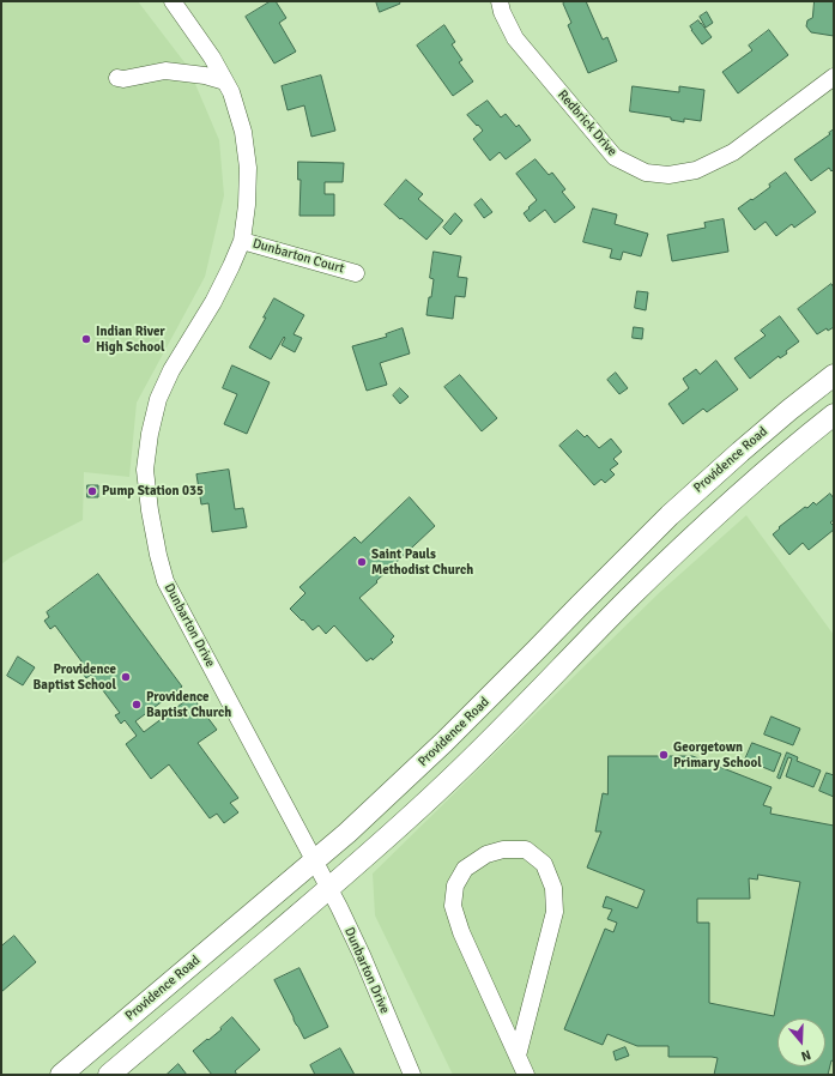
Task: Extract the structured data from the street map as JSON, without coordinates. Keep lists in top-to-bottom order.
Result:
{
  "streets": {
    "main road": ["Providence Road"],
    "street": ["Redbrick Drive", "Dunbarton Court", "Dunbarton Drive"]
  },
  "crossings": [
    ["Dunbarton Court", "Dunbarton Drive"],
    ["Providence Road", "Dunbarton Drive"]
  ],
  "places": [
    "Indian River High School",
    "Pump Station 035",
    "Saint Pauls Methodist Church",
    "Providence Baptist School",
    "Providence Baptist Church",
    "Georgetown Primary School"
  ],
  "north": "bottom"
}
